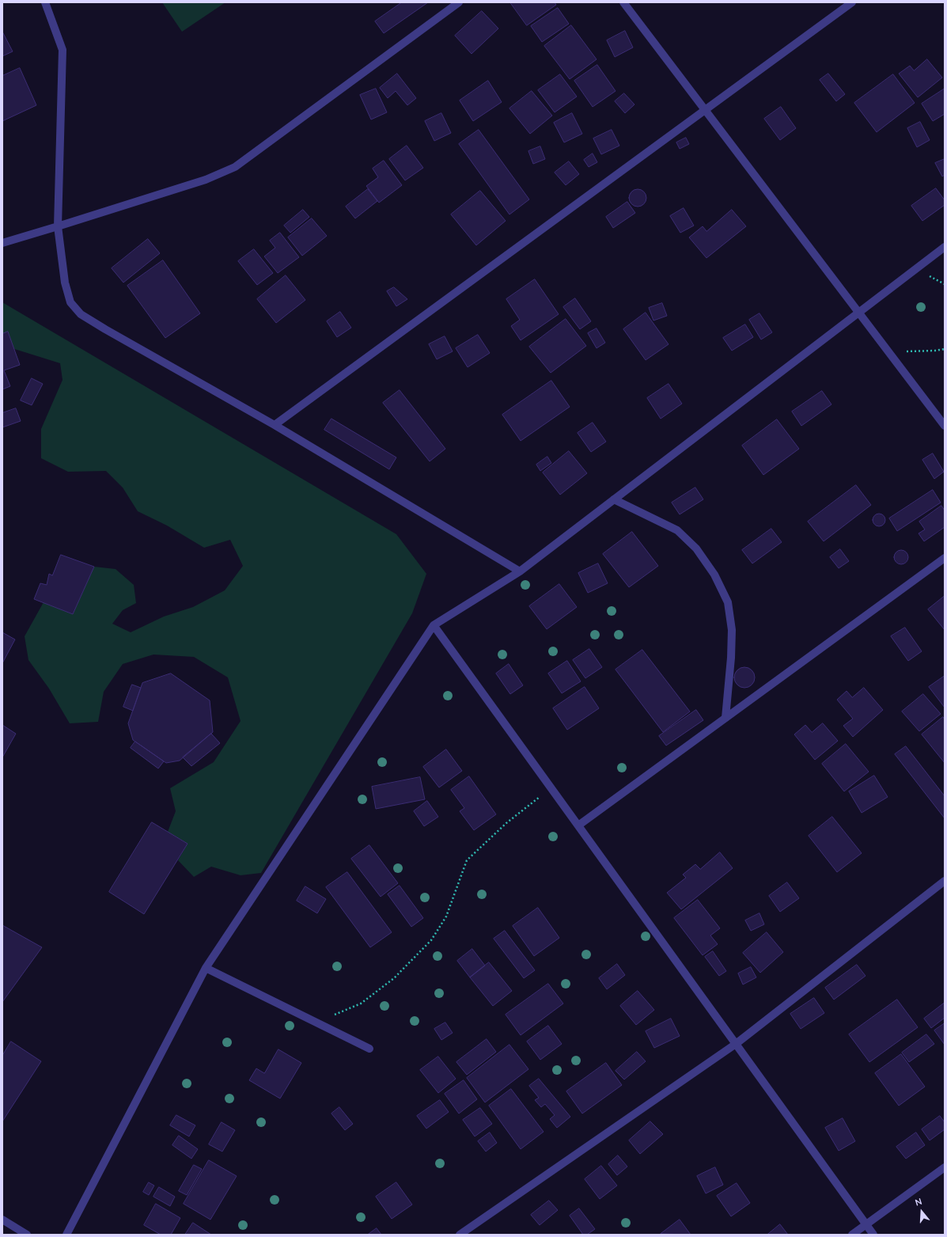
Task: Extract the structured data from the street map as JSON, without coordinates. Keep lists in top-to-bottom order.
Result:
{
  "north": "top"
}
